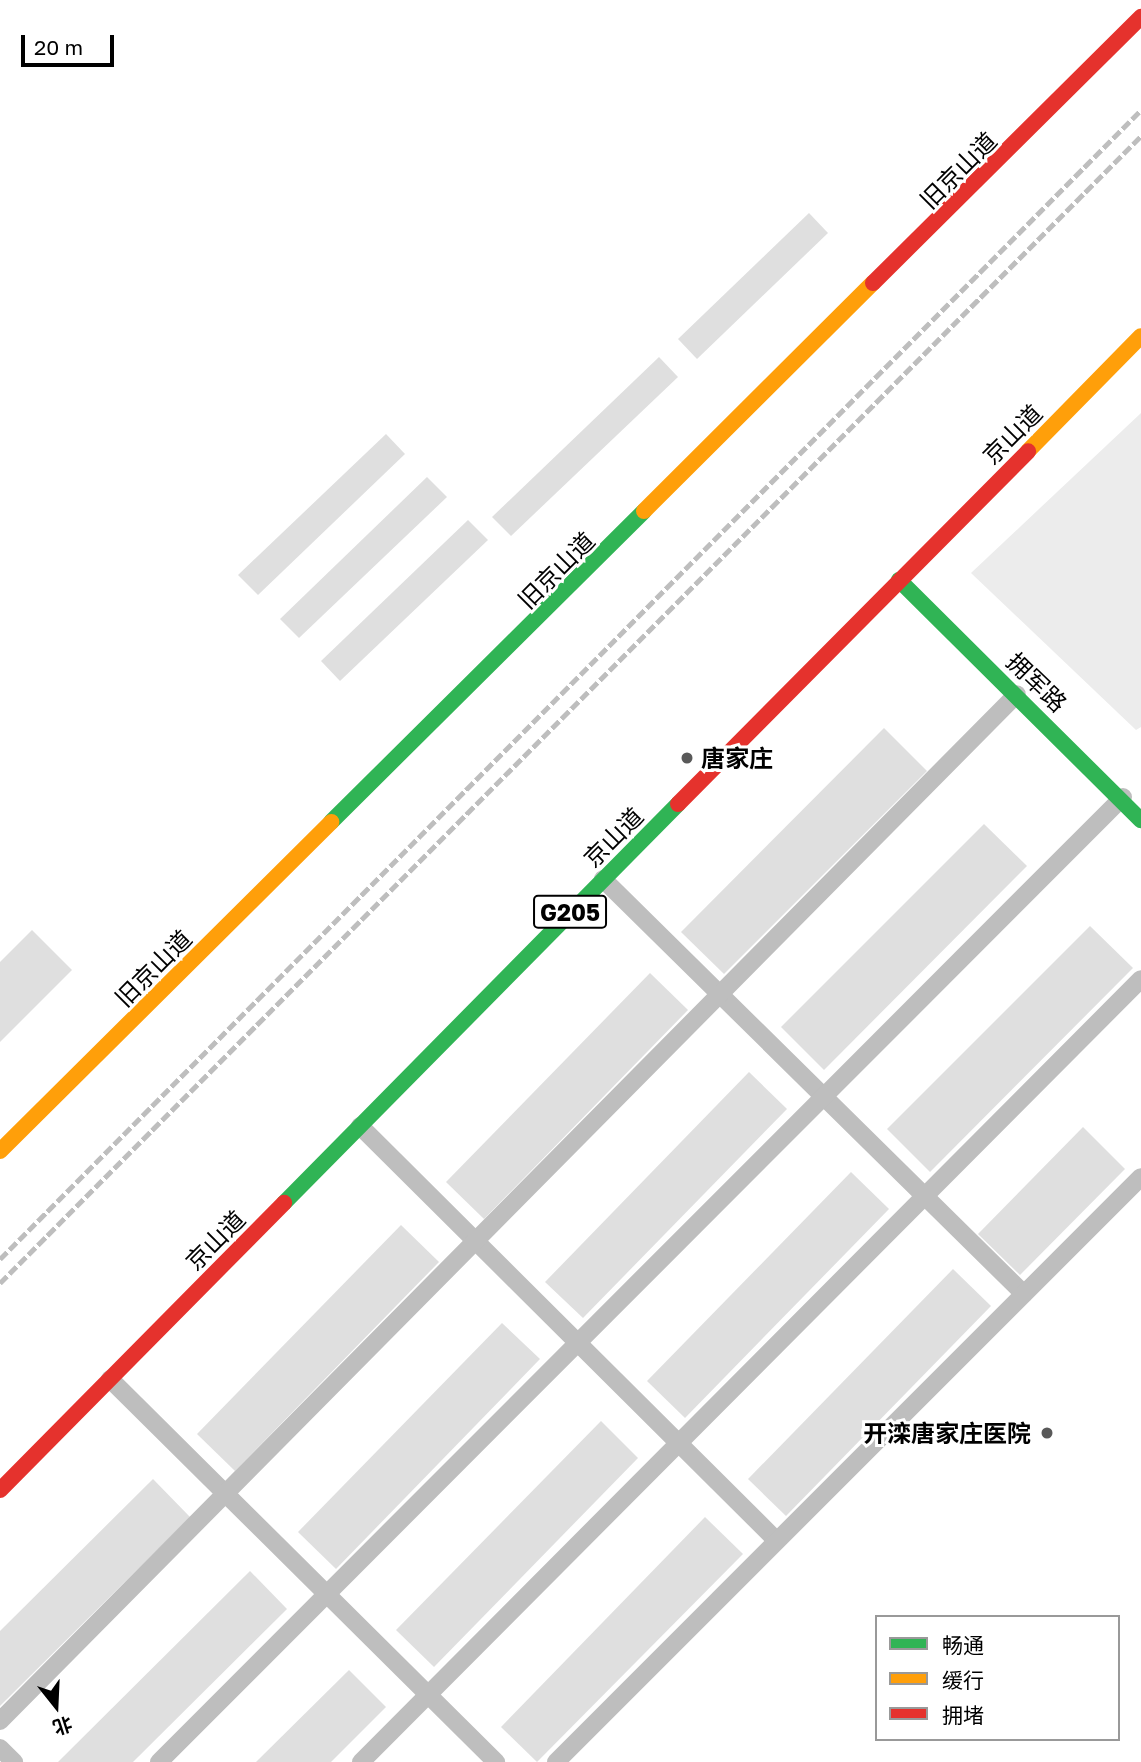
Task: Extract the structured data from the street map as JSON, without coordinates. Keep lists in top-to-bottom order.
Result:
{
  "streets": {
    "main road": [
      "旧京山道",
      "京山道",
      "拥军路",
      "G205"
    ]
  },
  "crossings": [
    ["京山道", "拥军路"]
  ],
  "places": ["唐家庄", "开滦唐家庄医院"],
  "legend": ["畅通", "缓行", "拥堵"],
  "scale_bar": "20 m",
  "north": "bottom"
}
